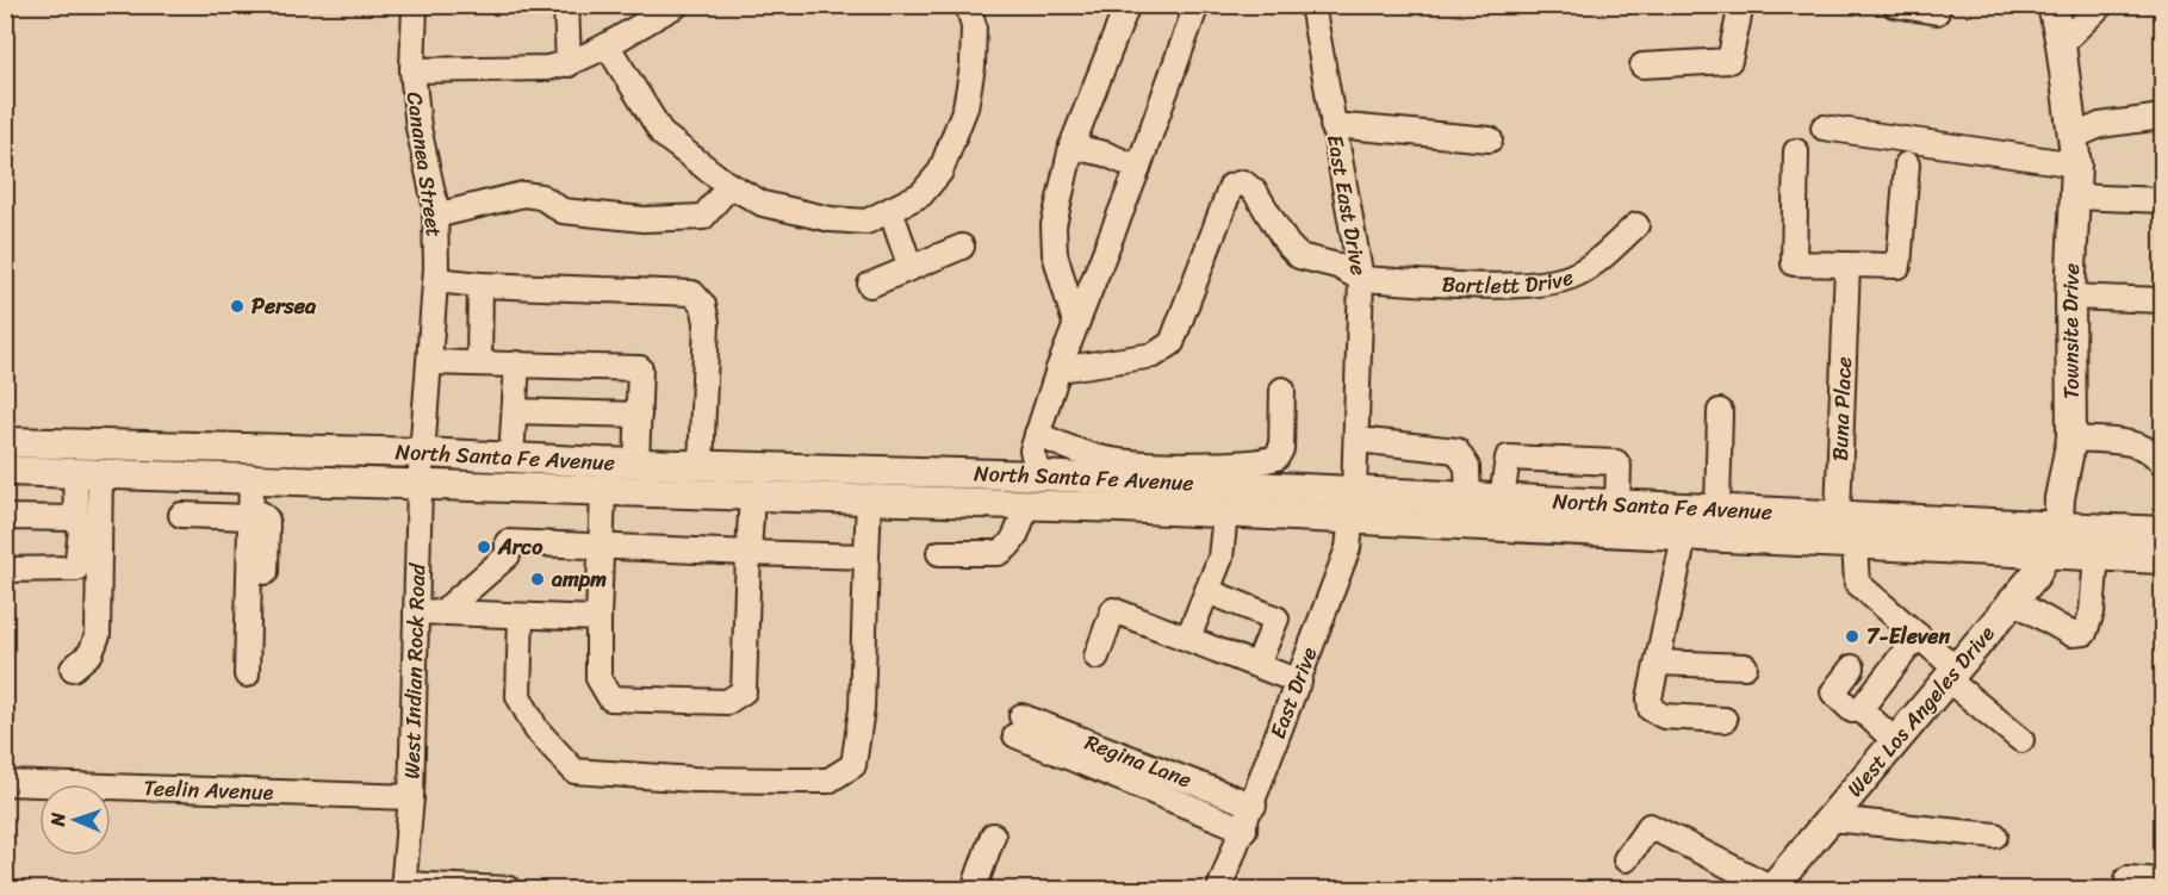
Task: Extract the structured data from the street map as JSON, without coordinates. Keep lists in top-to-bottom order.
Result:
{
  "streets": {
    "main road": ["Townsite Drive", "North Santa Fe Avenue", "West Los Angeles Drive"],
    "street": [
      "Cananea Street",
      "East East Drive",
      "Bartlett Drive",
      "Buna Place",
      "West Indian Rock Road",
      "East Drive",
      "Regina Lane",
      "Teelin Avenue"
    ]
  },
  "crossings": [
    ["Cananea Street", "North Santa Fe Avenue"],
    ["Cananea Street", "West Indian Rock Road"],
    ["East East Drive", "Bartlett Drive"],
    ["East East Drive", "North Santa Fe Avenue"],
    ["East East Drive", "East Drive"],
    ["Townsite Drive", "North Santa Fe Avenue"],
    ["Townsite Drive", "West Los Angeles Drive"],
    ["Buna Place", "North Santa Fe Avenue"],
    ["North Santa Fe Avenue", "West Indian Rock Road"],
    ["North Santa Fe Avenue", "East Drive"],
    ["North Santa Fe Avenue", "West Los Angeles Drive"],
    ["West Indian Rock Road", "Teelin Avenue"],
    ["East Drive", "Regina Lane"]
  ],
  "places": [
    "Persea",
    "Arco",
    "ampm",
    "7-Eleven"
  ],
  "north": "left"
}
